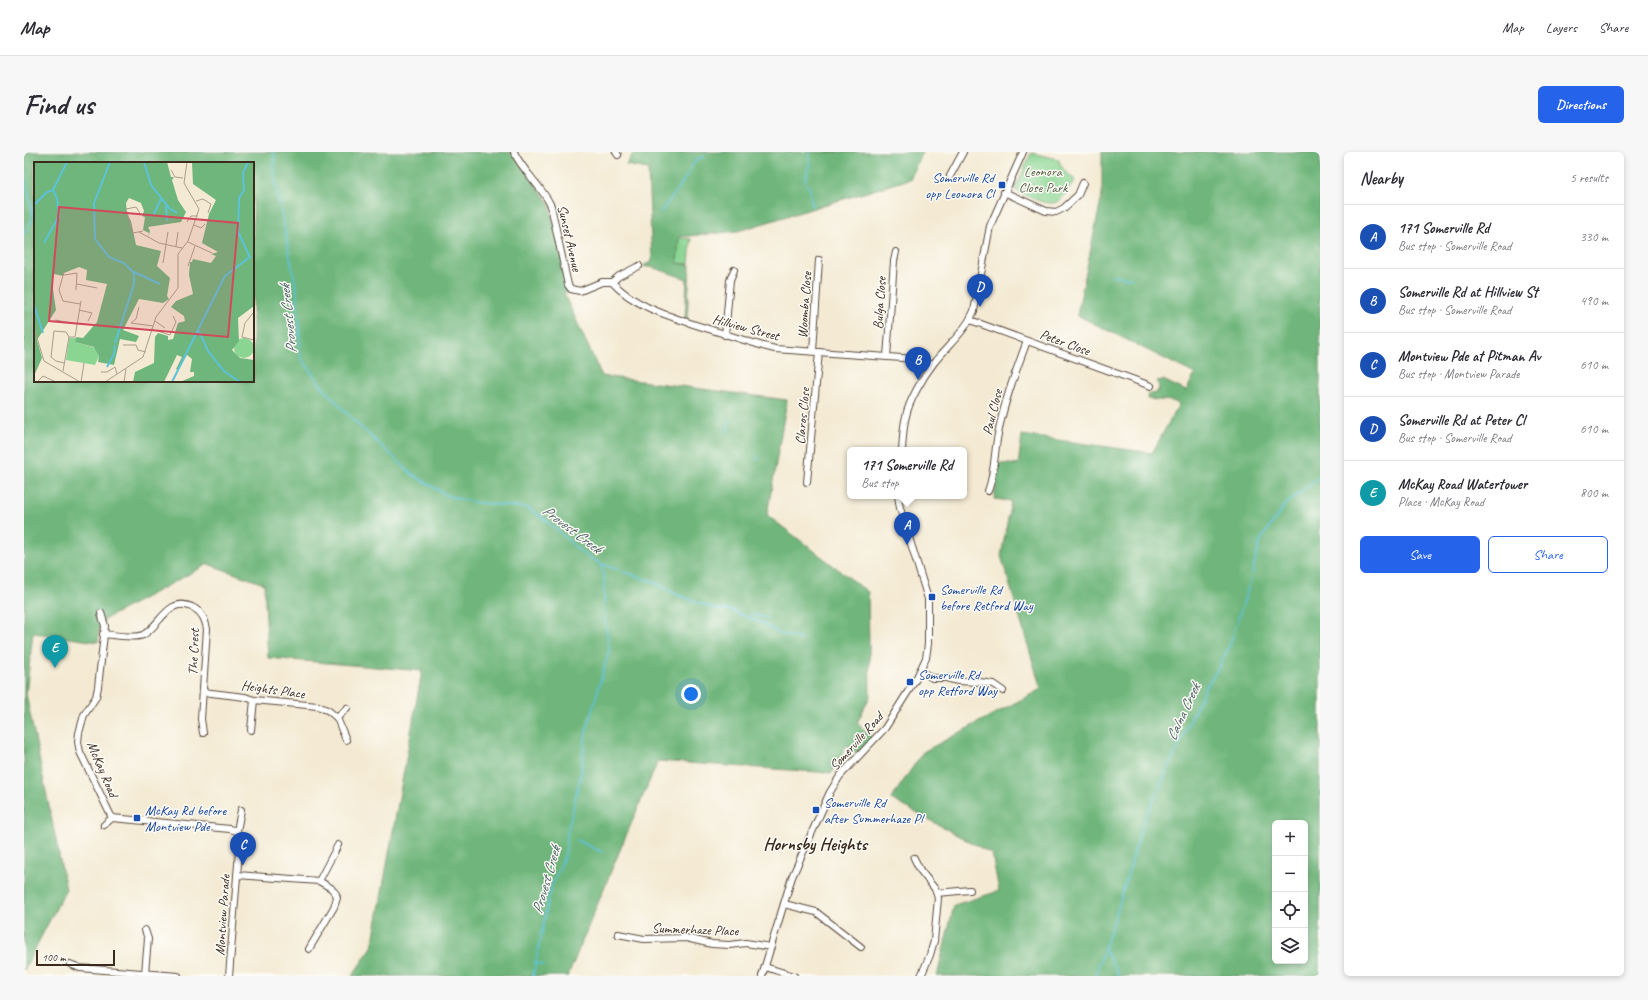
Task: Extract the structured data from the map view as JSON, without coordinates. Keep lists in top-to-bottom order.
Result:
{
  "streets": {
    "street": [
      "Sunset Avenue",
      "Bulga Close",
      "Woomba Close",
      "Hillview Street",
      "Peter Close",
      "Paul Close",
      "Claros Close",
      "The Crest",
      "Heights Place",
      "Somerville Road",
      "McKay Road",
      "Montview Parade",
      "Summerhaze Place"
    ]
  },
  "crossings": [
    ["Sunset Avenue", "Hillview Street"],
    ["Bulga Close", "Hillview Street"],
    ["Woomba Close", "Hillview Street"],
    ["Woomba Close", "Claros Close"],
    ["Hillview Street", "Claros Close"],
    ["Peter Close", "Paul Close"],
    ["The Crest", "Heights Place"],
    ["The Crest", "McKay Road"],
    ["Somerville Road", "Summerhaze Place"],
    ["McKay Road", "Montview Parade"]
  ],
  "districts": ["Hornsby Heights"],
  "water": ["Provest Creek", "Calna Creek"],
  "parks": ["Leonora Close Park"],
  "places": {
    "transit": [
      "Somerville Rd opp Leonora Cl",
      "Somerville Rd before Retford Way",
      "Somerville Rd opp Retford Way",
      "Somerville Rd after Summerhaze Pl",
      "McKay Rd before Montview Pde"
    ]
  },
  "scale_bar": "100 m",
  "page": {
    "header": "Map",
    "nav": ["Map", "Layers", "Share"],
    "buttons": [
      "Directions",
      ["Save", "Share"]
    ],
    "title": "Find us",
    "heading": ["Nearby", "5 results"],
    "list": [
      {
        "mark": "A",
        "name": "171 Somerville Rd",
        "note": "Bus stop · Somerville Road",
        "value": "330 m"
      },
      {
        "mark": "B",
        "name": "Somerville Rd at Hillview St",
        "note": "Bus stop · Somerville Road",
        "value": "490 m"
      },
      {
        "mark": "C",
        "name": "Montview Pde at Pitman Av",
        "note": "Bus stop · Montview Parade",
        "value": "610 m"
      },
      {
        "mark": "D",
        "name": "Somerville Rd at Peter Cl",
        "note": "Bus stop · Somerville Road",
        "value": "610 m"
      },
      {
        "mark": "E",
        "name": "McKay Road Watertower",
        "note": "Place · McKay Road",
        "value": "800 m"
      }
    ],
    "pins": [
      "D",
      "B",
      "A",
      "E",
      "C"
    ],
    "popup": ["171 Somerville Rd", "Bus stop"],
    "map_buttons": ["+", "−"],
    "scale": "100 m"
  }
}
